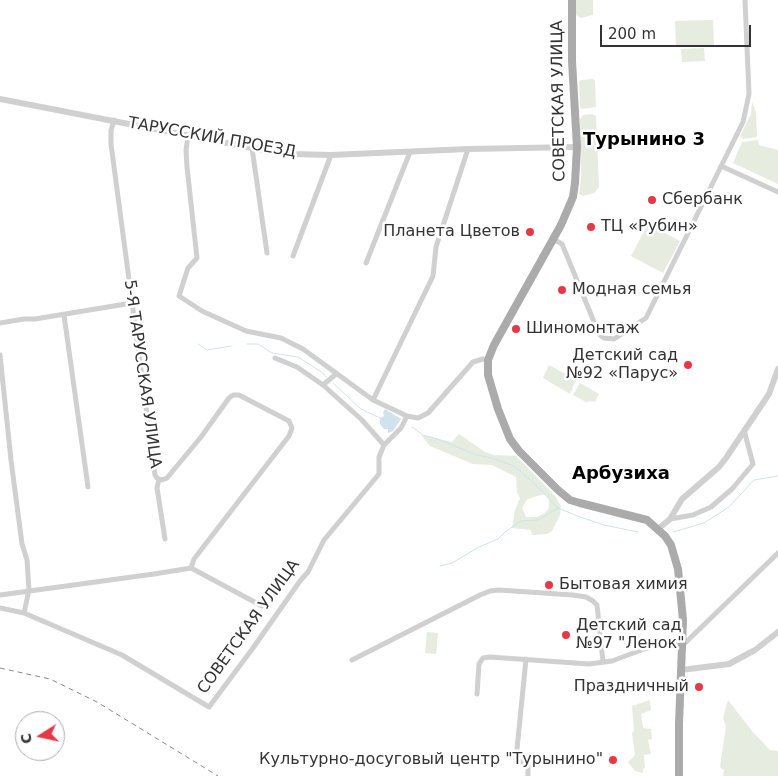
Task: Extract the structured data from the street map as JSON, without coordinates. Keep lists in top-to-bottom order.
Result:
{
  "streets": {
    "main road": ["СОВЕТСКАЯ УЛИЦА"],
    "street": ["ТАРУССКИЙ ПРОЕЗД", "5-Я ТАРУССКАЯ УЛИЦА"]
  },
  "crossings": [
    ["СОВЕТСКАЯ УЛИЦА", "ТАРУССКИЙ ПРОЕЗД"],
    ["ТАРУССКИЙ ПРОЕЗД", "5-Я ТАРУССКАЯ УЛИЦА"]
  ],
  "districts": ["Турынино 3", "Арбузиха"],
  "places": [
    "Сбербанк",
    "ТЦ «Рубин»",
    "Планета Цветов",
    "Модная семья",
    "Шиномонтаж",
    "Детский сад №92 «Парус»",
    "Бытовая химия",
    "Детский сад №97 \"Ленок\"",
    "Праздничный",
    "Культурно-досуговый центр \"Турынино\""
  ],
  "scale_bar": "200 m",
  "north": "left"
}
